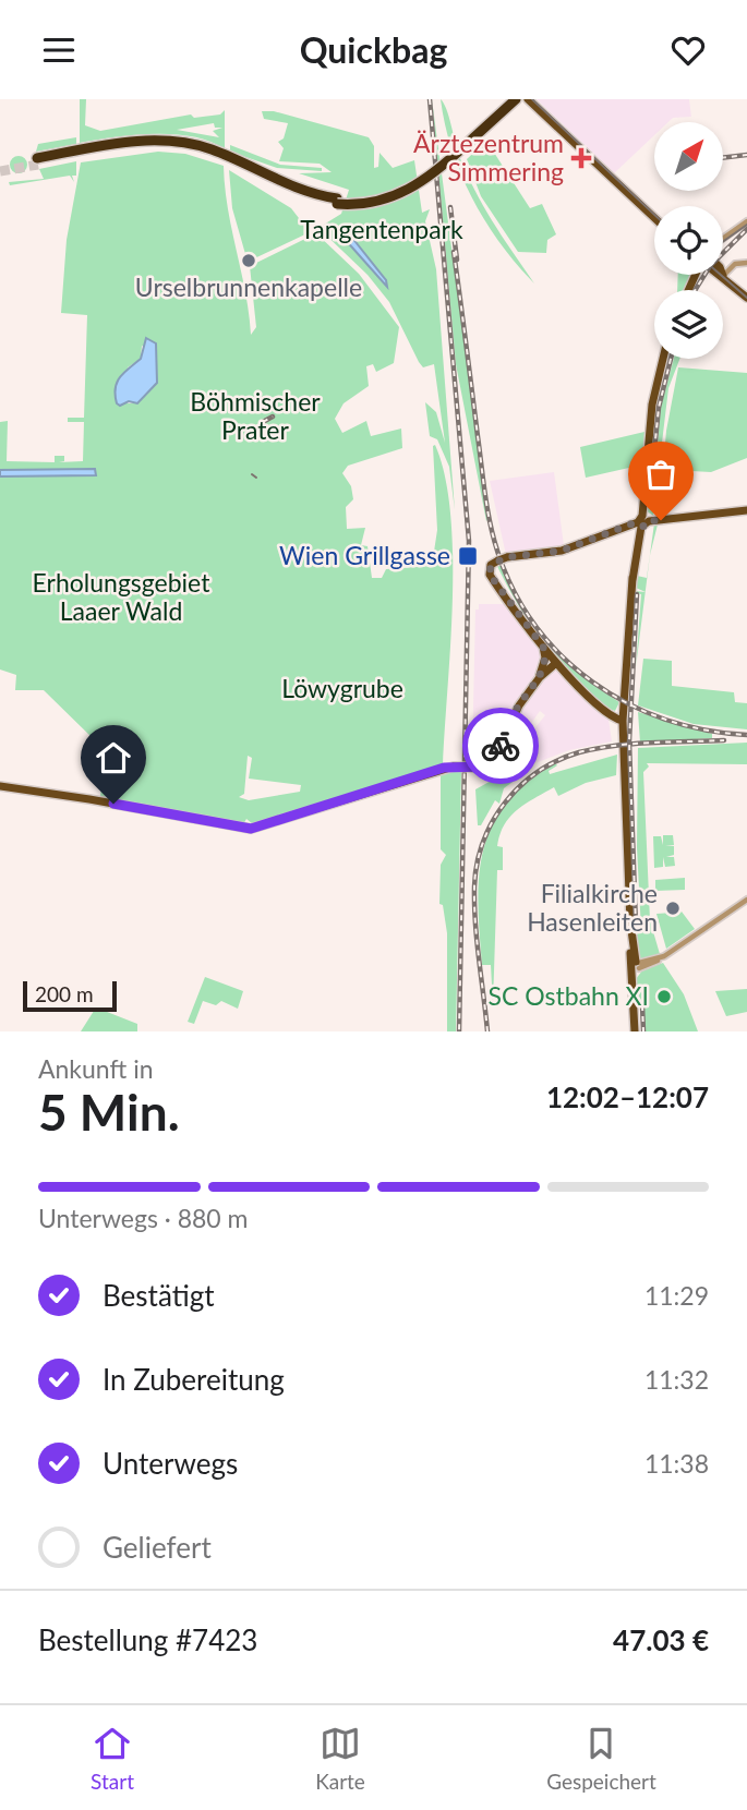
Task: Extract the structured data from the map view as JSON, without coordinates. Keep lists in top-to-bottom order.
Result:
{
  "parks": [
    "Tangentenpark",
    "Böhmischer Prater",
    "Erholungsgebiet Laaer Wald",
    "Löwygrube"
  ],
  "places": {
    "health": ["Ärztezentrum Simmering"],
    "other": ["Urselbrunnenkapelle", "Filialkirche Hasenleiten", "SC Ostbahn XI"],
    "transit": ["Wien Grillgasse"]
  },
  "scale_bar": "200 m",
  "north": "top right",
  "page": {
    "header": "Quickbag",
    "scale": "200 m",
    "heading": ["5 Min.", "Ankunft in", "12:02–12:07"],
    "panel": ["Bestellung #7423", "47.03 €"],
    "bar": "Unterwegs · 880 m",
    "list": [
      ["Bestätigt", "11:29"],
      ["In Zubereitung", "11:32"],
      ["Unterwegs", "11:38"],
      "Geliefert"
    ],
    "tabs": ["Start", "Karte", "Gespeichert"]
  }
}
